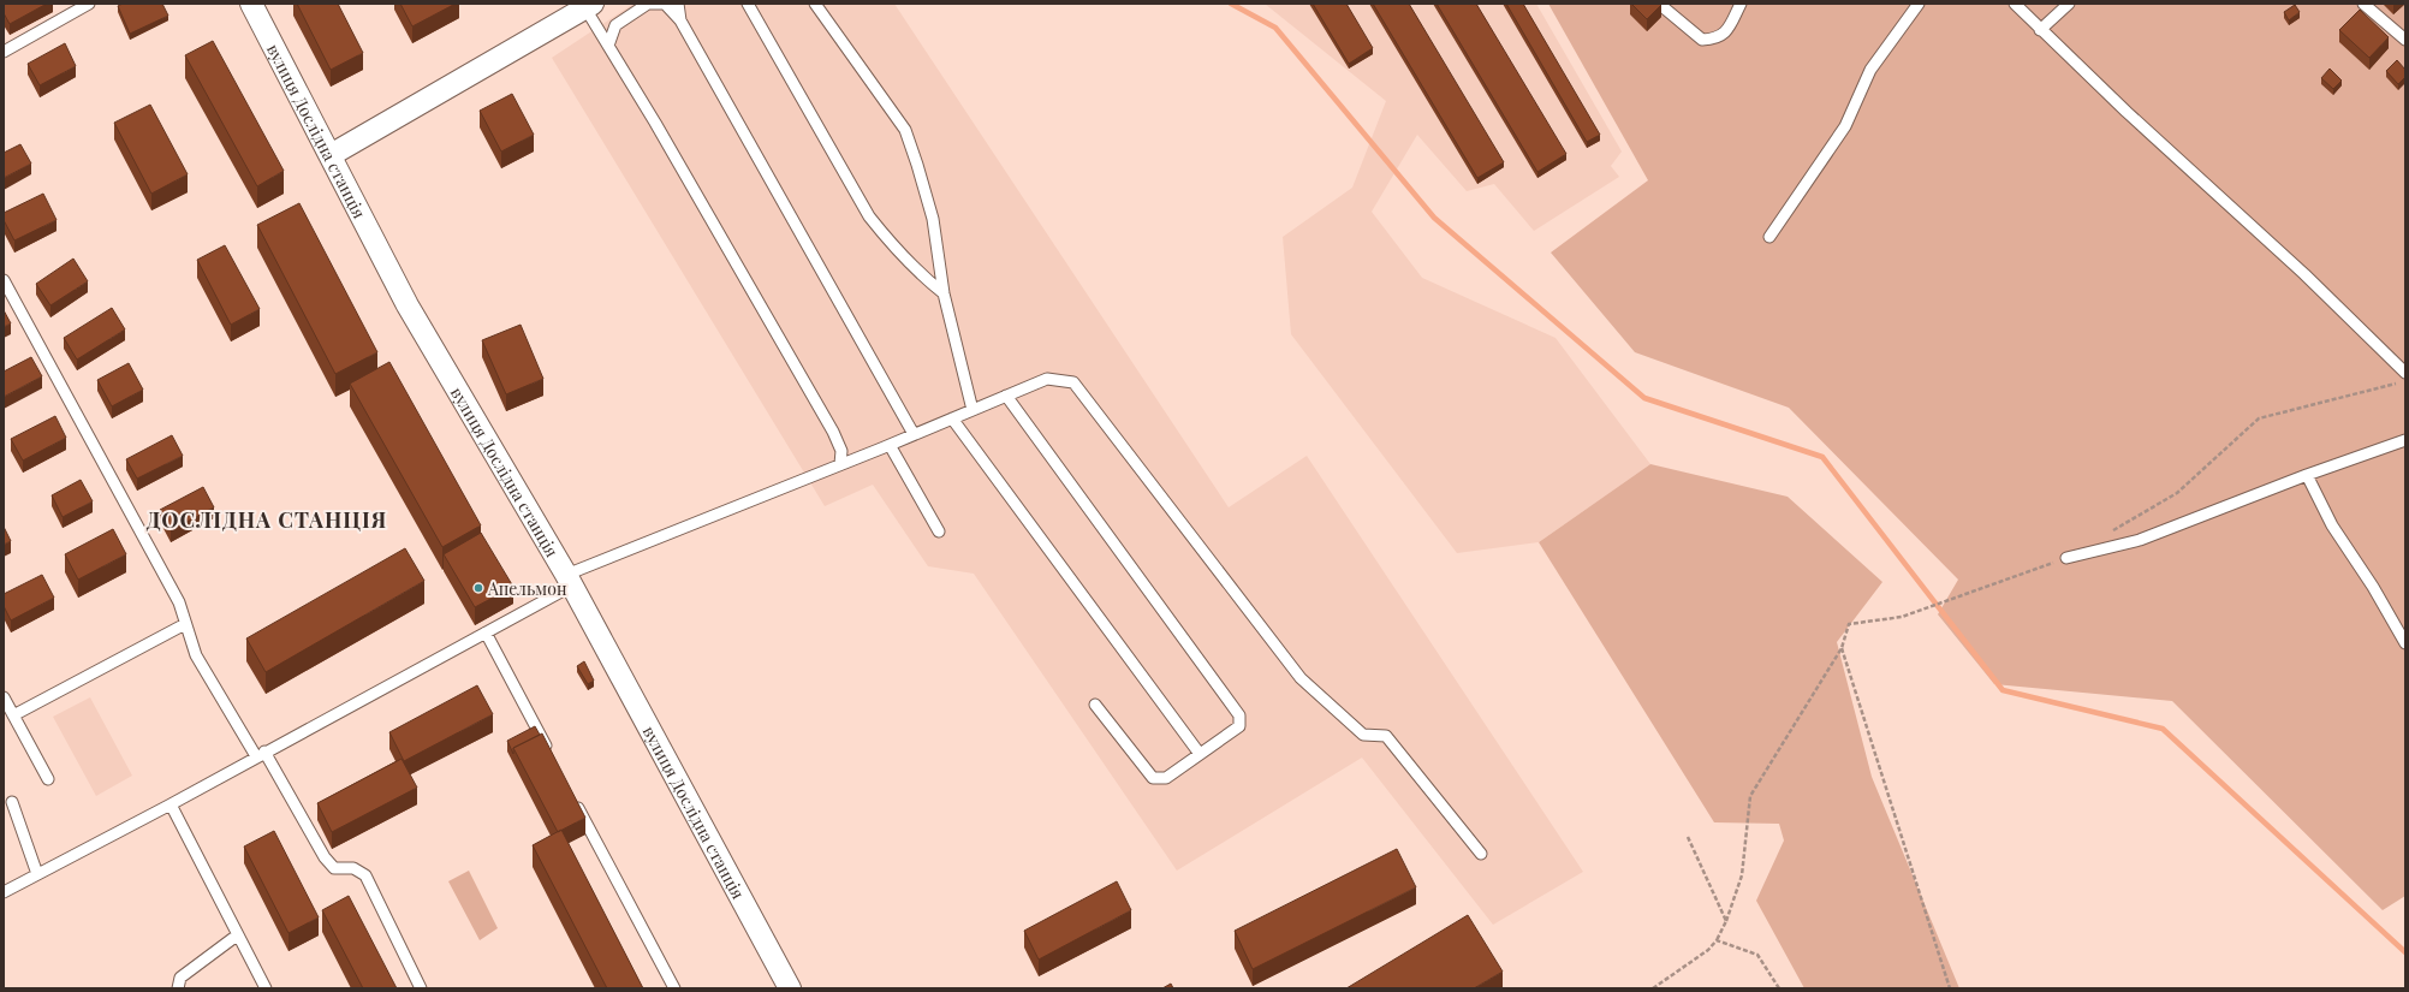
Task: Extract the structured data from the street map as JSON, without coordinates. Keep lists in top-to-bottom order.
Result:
{
  "streets": {
    "street": ["вулиця Дослідна станція"]
  },
  "districts": ["ДОСЛІДНА СТАНЦІЯ"],
  "places": ["Апельмон"]
}
